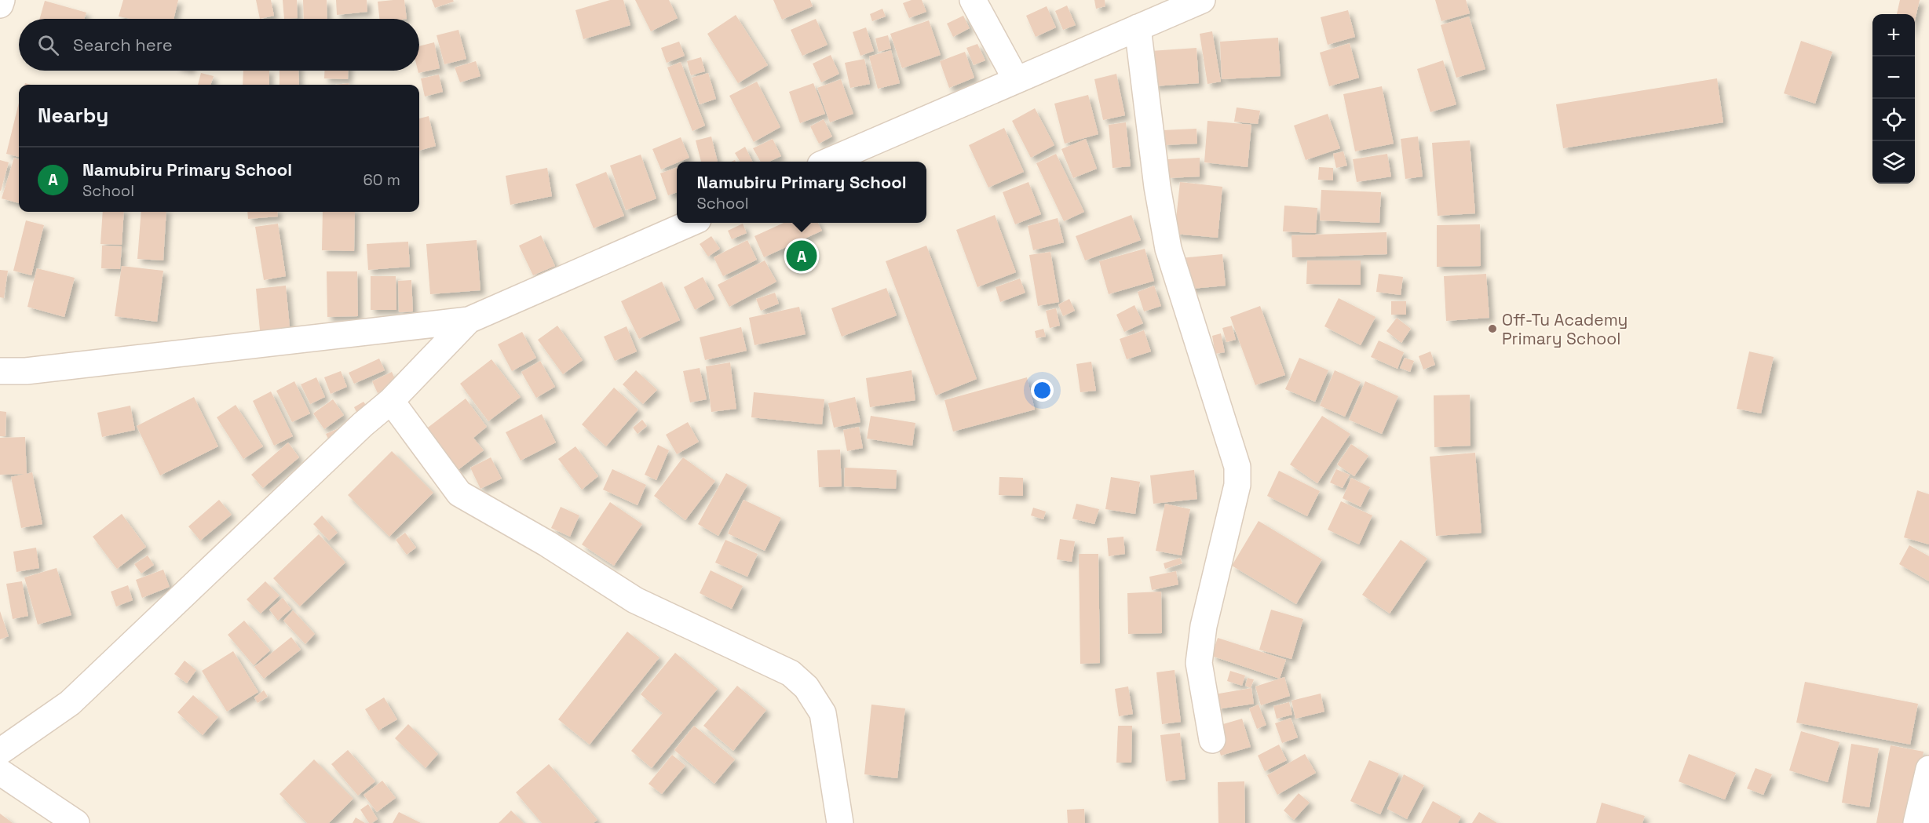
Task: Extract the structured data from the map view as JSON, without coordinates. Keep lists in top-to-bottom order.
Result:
{
  "places": ["Off-Tu Academy Primary School"],
  "page": {
    "map_buttons": ["+", "−"],
    "search": "Search here",
    "heading": "Nearby",
    "list": [
      {
        "mark": "A",
        "name": "Namubiru Primary School",
        "note": "School",
        "value": "60 m"
      }
    ],
    "popup": ["Namubiru Primary School", "School"],
    "pins": "A"
  }
}
